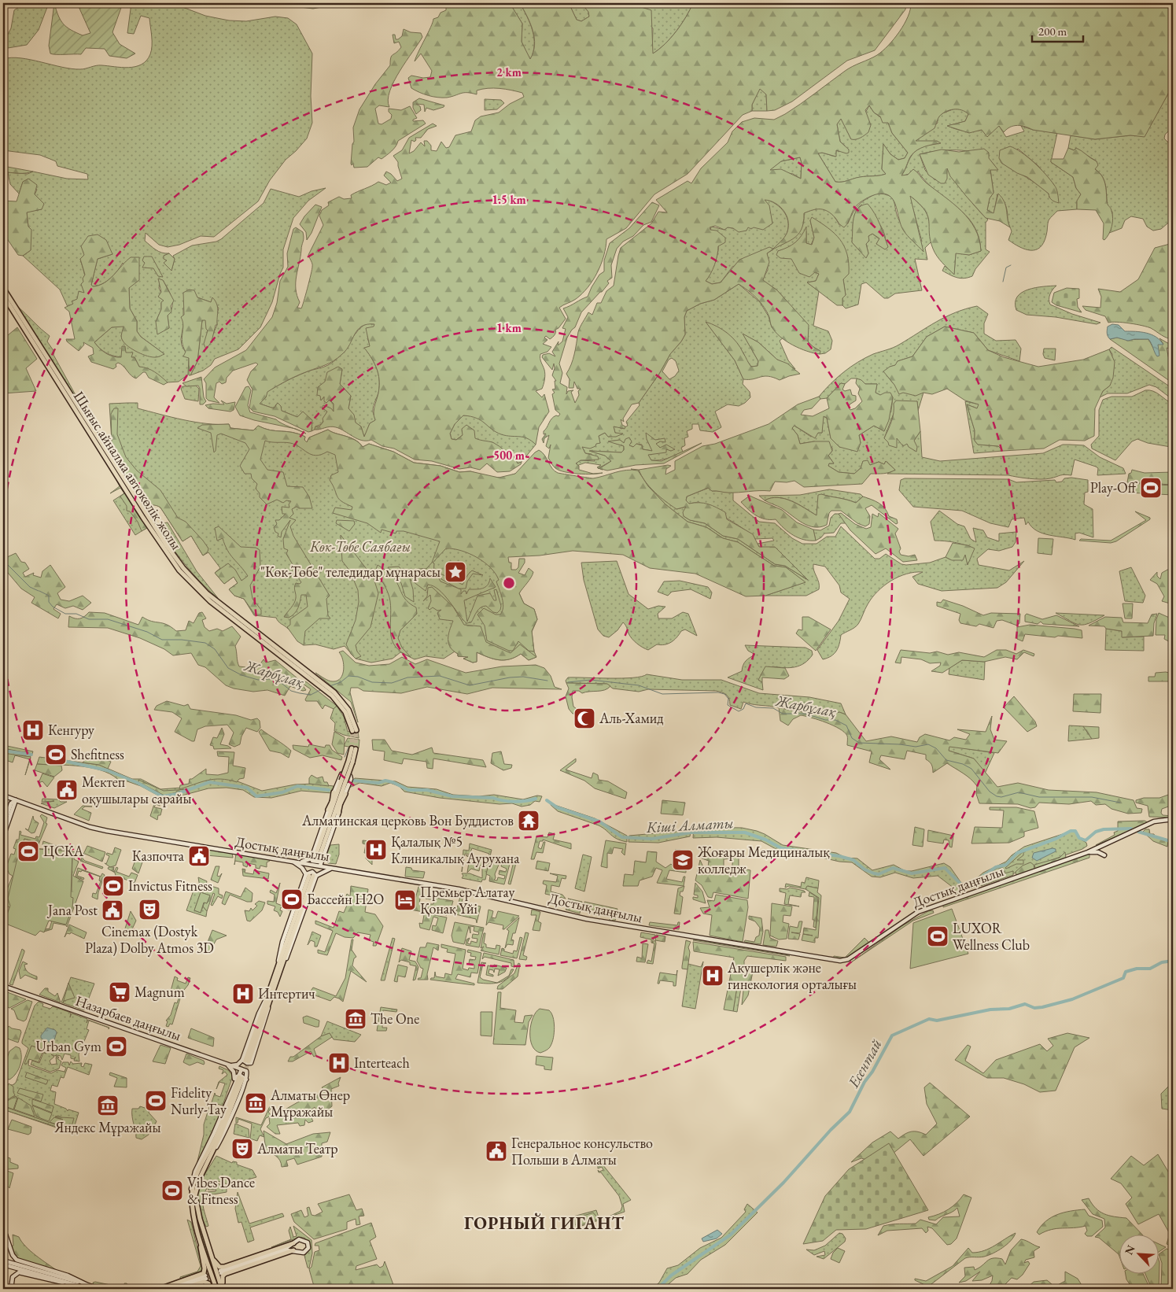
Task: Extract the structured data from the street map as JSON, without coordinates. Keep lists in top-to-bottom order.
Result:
{
  "streets": {
    "main road": ["Шығыс айналма автокөлік жолы", "Достық даңғылы", "Назарбаев даңғылы"]
  },
  "districts": ["ГОРНЫЙ ГИГАНТ"],
  "water": ["Жарбұлақ", "Кіші Алматы", "Есентай"],
  "parks": ["Көк-Төбе Саябағы"],
  "places": {
    "sports": [
      "Play-Off",
      "Shefitness",
      "ЦСКА",
      "Invictus Fitness",
      "Бассейн H2O",
      "LUXOR Wellness Club",
      "Urban Gym",
      "Fidelity Nurly-Tay",
      "Vibes Dance & Fitness"
    ],
    "place": ["\"Көк-Төбе\" теледидар мұнарасы"],
    "mosque": ["Аль-Хамид"],
    "hospital": [
      "Кенгуру",
      "Қалалық №5 Клиникалық Аурухана",
      "Акушерлік және гинекология орталығы",
      "Интертич",
      "Interteach"
    ],
    "public building": [
      "Мектеп оқушылары сарайы",
      "Казпочта",
      "Jana Post",
      "Генеральное консульство Польши в Алматы"
    ],
    "temple": ["Алматинская церковь Вон Буддистов"],
    "school or university": ["Жоғары Медициналық колледж"],
    "hotel": ["Премьер Алатау Қонақ Үйі"],
    "theatre": ["Cinemax (Dostyk Plaza) Dolby Atmos 3D", "Алматы Театр"],
    "supermarket": ["Magnum"],
    "museum": ["The One", "Алматы Өнер Мұражайы", "Яндекс Мұражайы"]
  },
  "scale_bar": "200 m",
  "north": "top left",
  "rings": [
    "2 km",
    "1.5 km",
    "1 km",
    "500 m"
  ]
}
